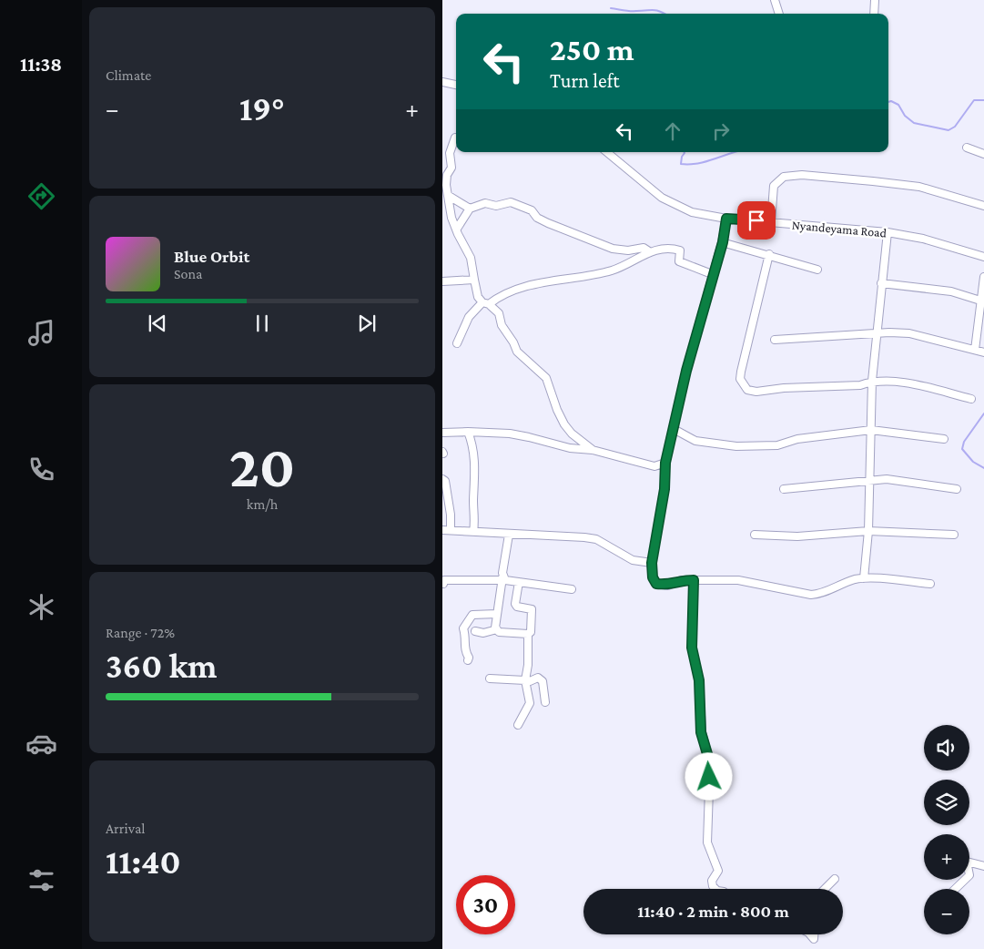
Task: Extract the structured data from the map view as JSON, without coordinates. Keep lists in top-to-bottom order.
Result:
{
  "streets": {
    "street": ["Nyandeyama Road"]
  },
  "page": {
    "tabs": "11:38",
    "tile": [
      "Climate",
      ["20", "km/h"],
      ["Range · 72%", "360 km"],
      ["Arrival", "11:40"]
    ],
    "turn": ["250 m", "Turn left"],
    "heat": ["−", "19°", "+"],
    "song": ["Blue Orbit", "Sona"],
    "map_buttons": ["+", "−"],
    "limit": "30",
    "trip": "11:40 · 2 min · 800 m"
  }
}
